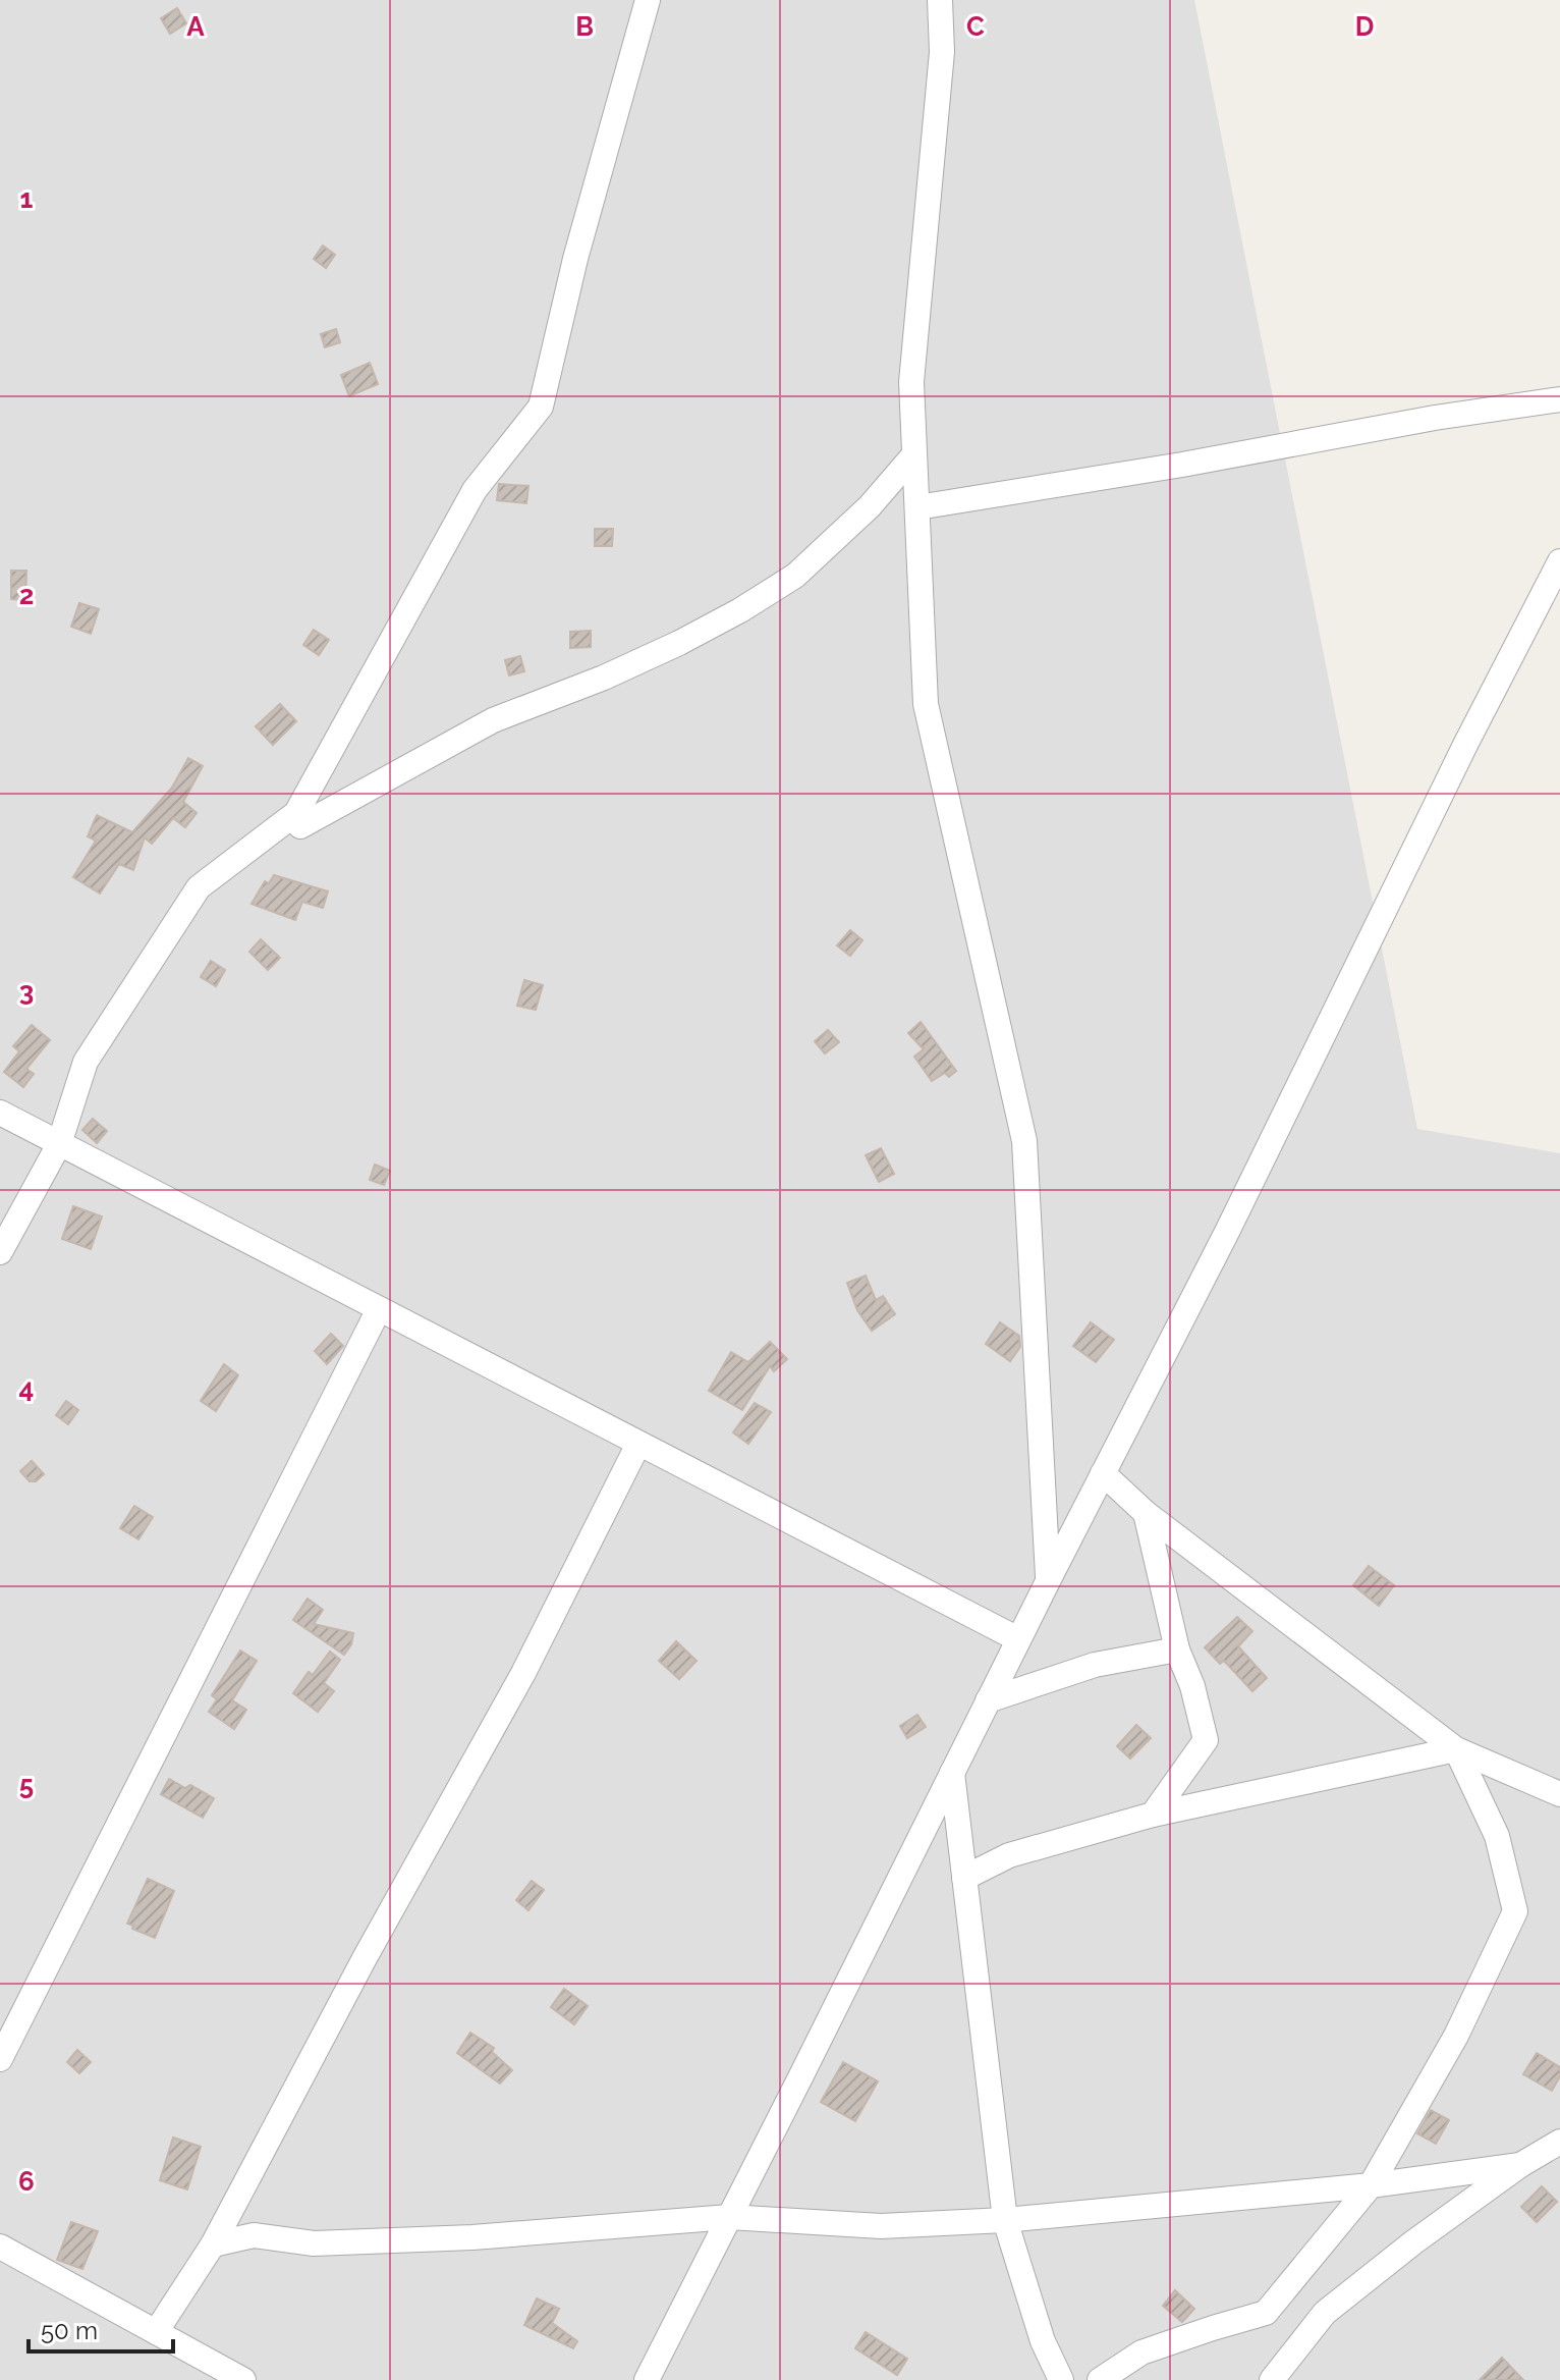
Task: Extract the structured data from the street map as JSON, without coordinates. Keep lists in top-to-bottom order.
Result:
{
  "scale_bar": "50 m",
  "grid": {
    "columns": [
      "A",
      "B",
      "C",
      "D"
    ],
    "rows": [
      "1",
      "2",
      "3",
      "4",
      "5",
      "6"
    ]
  }
}
